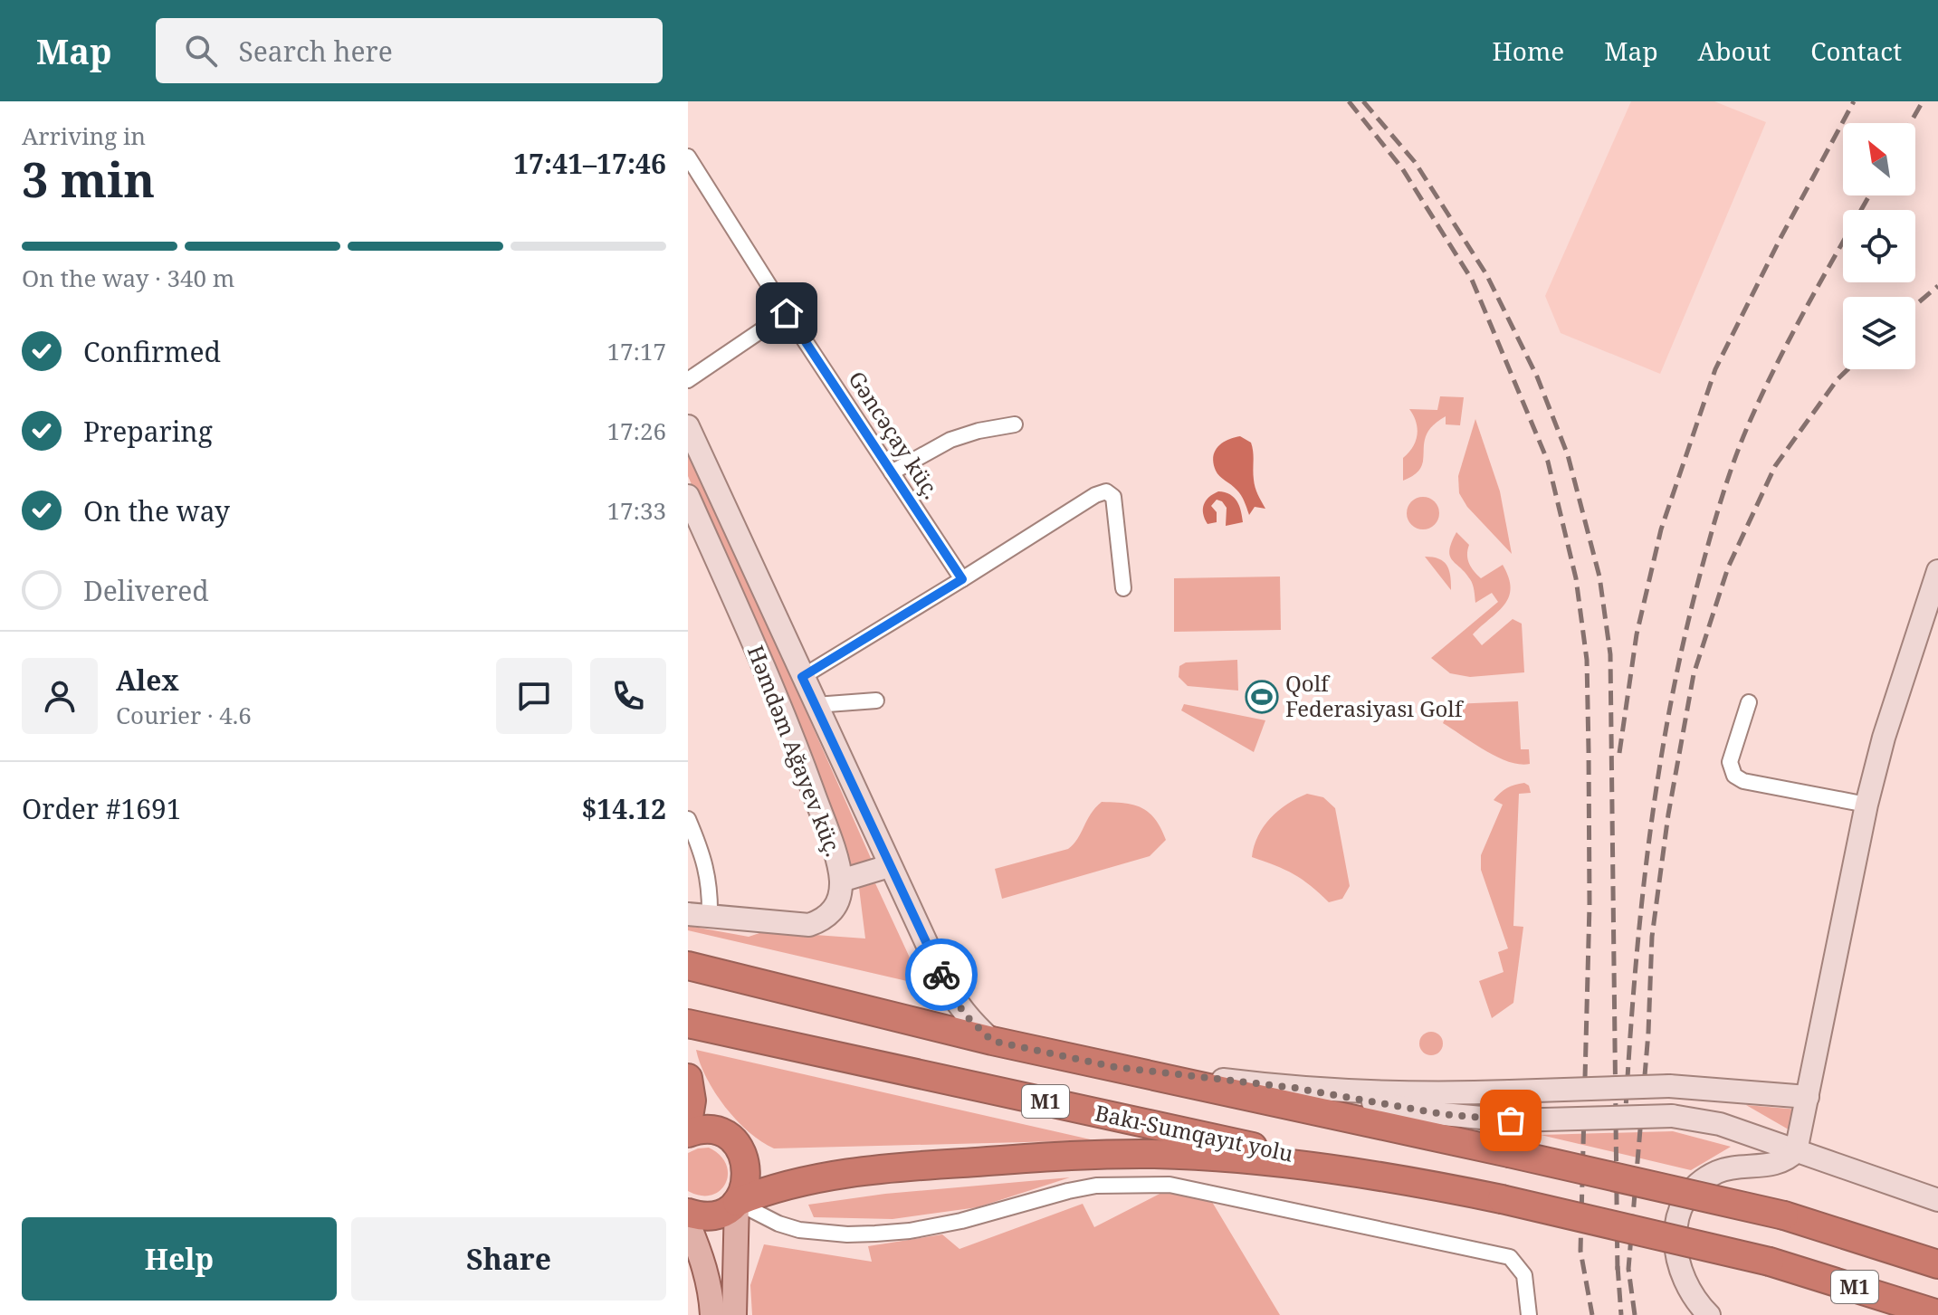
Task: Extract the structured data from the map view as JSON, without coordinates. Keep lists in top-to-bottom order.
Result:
{
  "streets": {
    "highway": ["M1", "Bakı-Sumqayıt yolu"],
    "street": ["Gəncəçay küç.", "Həmdəm Ağayev küç."]
  },
  "crossings": [
    ["M1", "Bakı-Sumqayıt yolu"]
  ],
  "places": {
    "sports": ["Qolf Federasiyası Golf"]
  },
  "north": "top left",
  "page": {
    "header": "Map",
    "search": "Search here",
    "nav": [
      "Home",
      "Map",
      "About",
      "Contact"
    ],
    "heading": ["3 min", "Arriving in", "17:41–17:46"],
    "panel": [
      "Alex",
      "Courier · 4.6",
      "Order #1691",
      "$14.12"
    ],
    "bar": "On the way · 340 m",
    "list": [
      ["Confirmed", "17:17"],
      ["Preparing", "17:26"],
      ["On the way", "17:33"],
      "Delivered"
    ],
    "buttons": ["Help", "Share"]
  }
}
